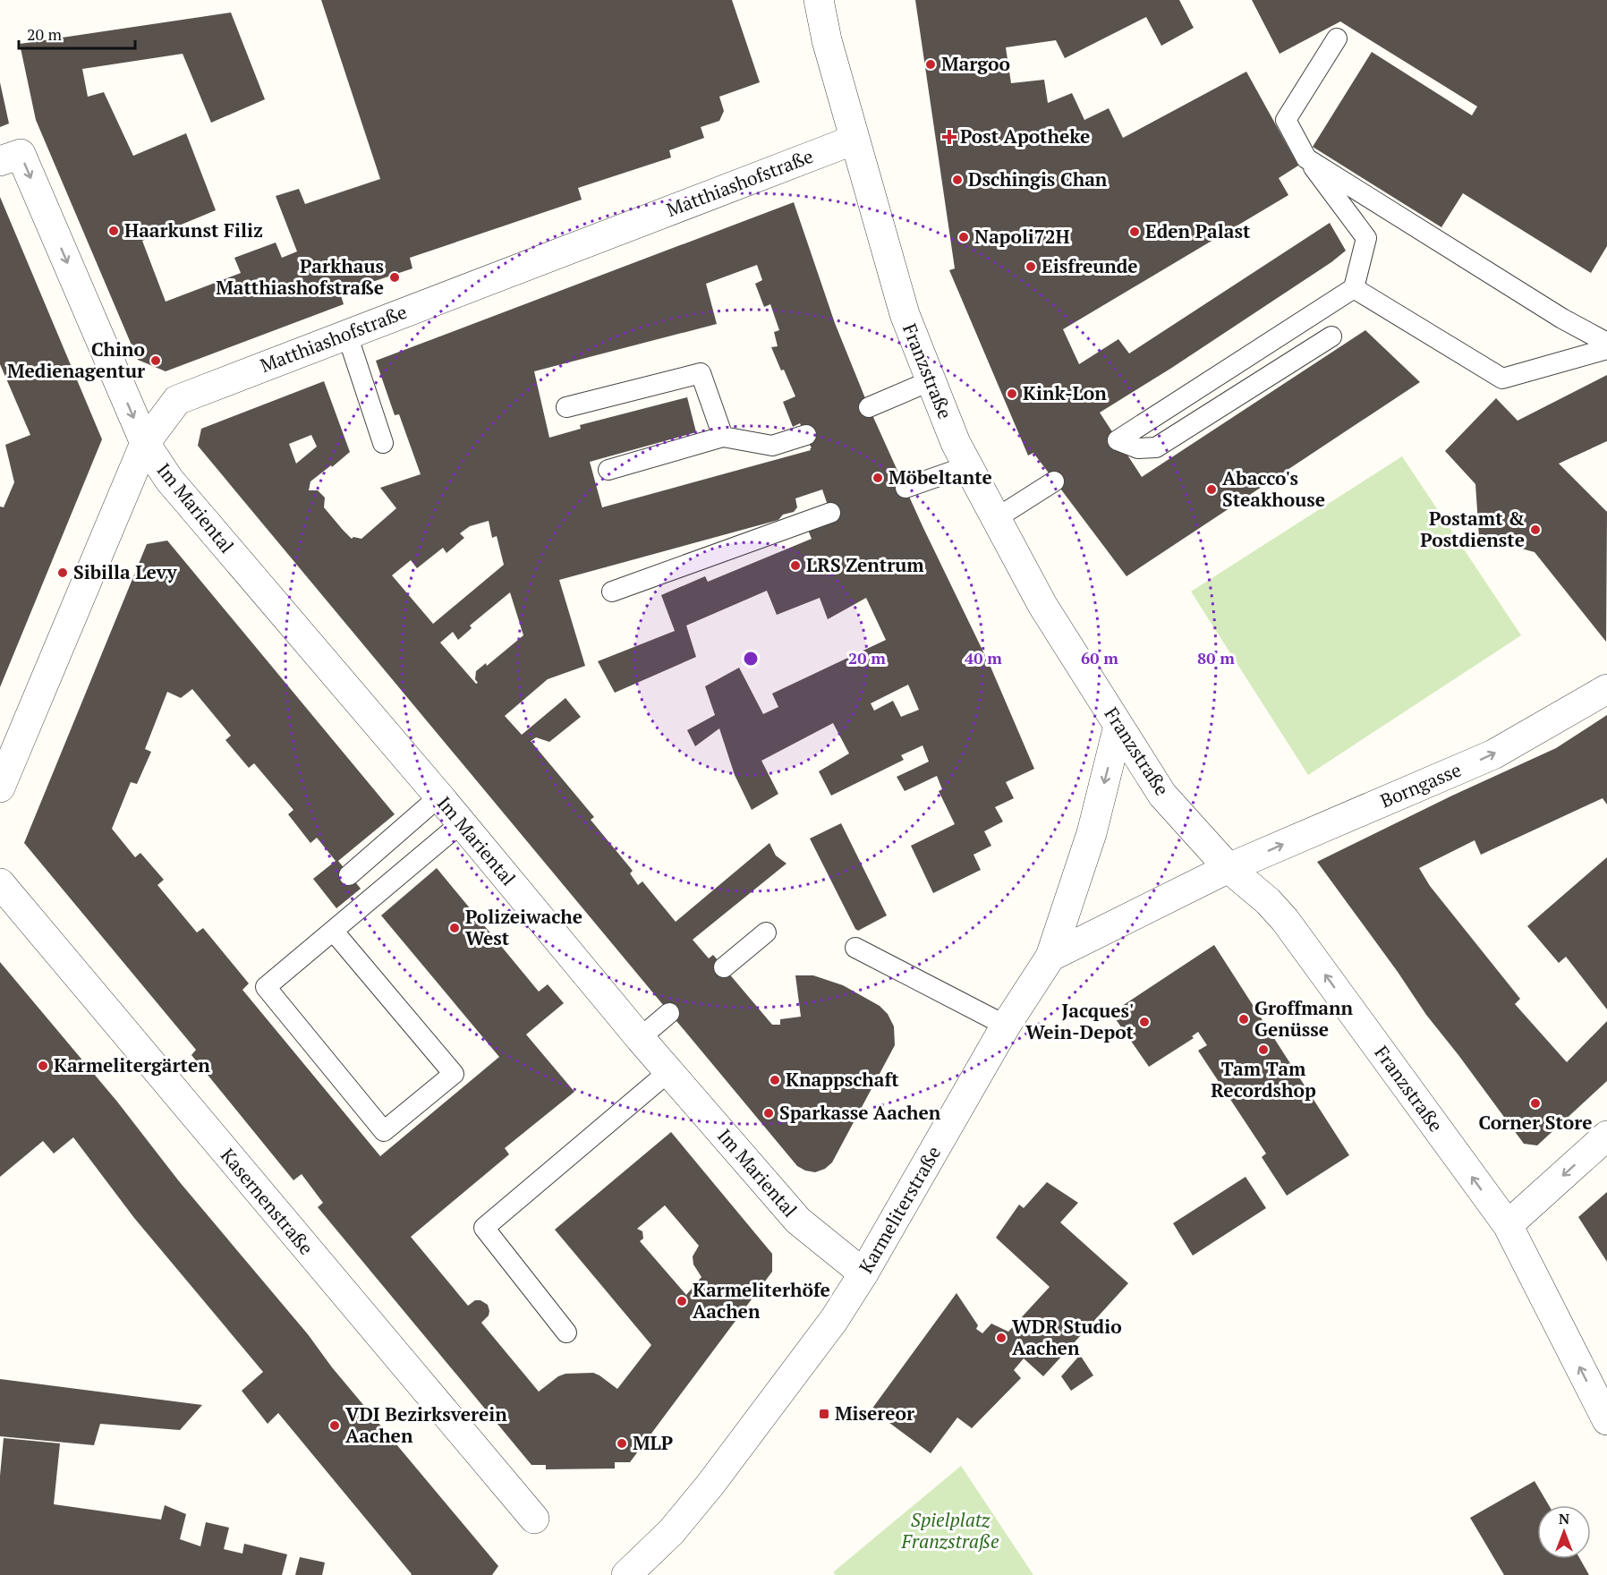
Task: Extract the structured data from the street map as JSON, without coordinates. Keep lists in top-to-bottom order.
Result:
{
  "streets": {
    "street": [
      "Matthiashofstraße",
      "Franzstraße",
      "Im Mariental",
      "Borngasse",
      "Kasernenstraße",
      "Karmeliterstraße"
    ]
  },
  "crossings": [
    ["Matthiashofstraße", "Franzstraße"],
    ["Matthiashofstraße", "Im Mariental"],
    ["Franzstraße", "Borngasse"],
    ["Franzstraße", "Karmeliterstraße"],
    ["Im Mariental", "Karmeliterstraße"]
  ],
  "one_way": ["Franzstraße", "Borngasse"],
  "parks": ["Spielplatz Franzstraße"],
  "places": {
    "other": [
      "Margoo",
      "Dschingis Chan",
      "Haarkunst Filiz",
      "Eden Palast",
      "Napoli72H",
      "Eisfreunde",
      "Parkhaus Matthiashofstraße",
      "Chino Medienagentur",
      "Kink-Lon",
      "Möbeltante",
      "Abacco's Steakhouse",
      "Postamt & Postdienste",
      "LRS Zentrum",
      "Sibilla Levy",
      "Polizeiwache West",
      "Groffmann Genüsse",
      "Jacques' Wein-Depot",
      "Tam Tam Recordshop",
      "Karmelitergärten",
      "Knappschaft",
      "Corner Store",
      "Sparkasse Aachen",
      "Karmeliterhöfe Aachen",
      "WDR Studio Aachen",
      "VDI Bezirksverein Aachen",
      "MLP"
    ],
    "health": ["Post Apotheke"],
    "transit": ["Misereor"]
  },
  "scale_bar": "20 m",
  "north": "top",
  "rings": [
    "20 m",
    "40 m",
    "60 m",
    "80 m"
  ]
}
